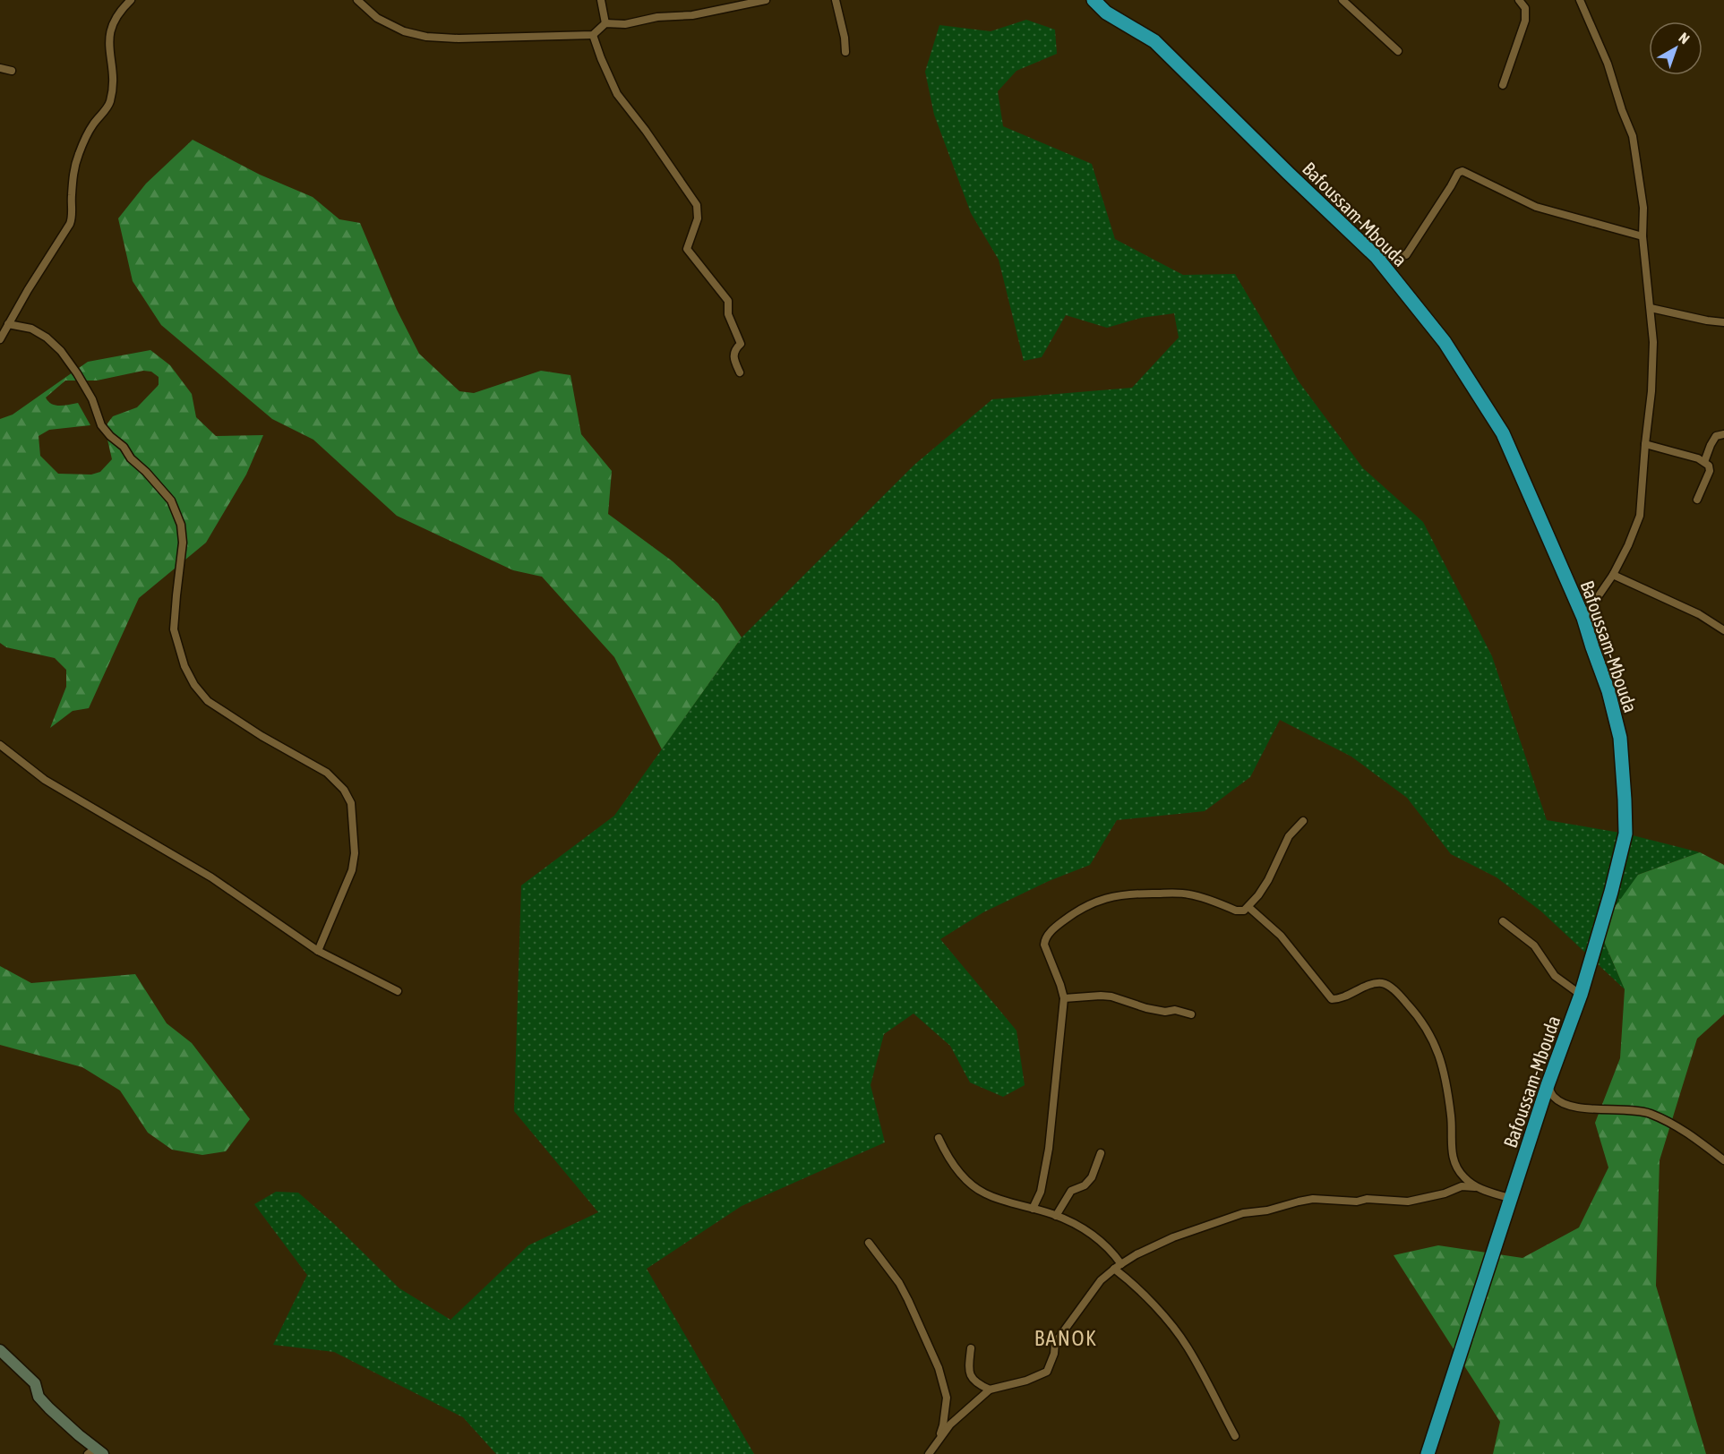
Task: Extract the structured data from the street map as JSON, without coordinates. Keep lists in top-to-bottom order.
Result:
{
  "streets": {
    "highway": ["Bafoussam-Mbouda"]
  },
  "districts": ["BANOK"],
  "north": "top right"
}
